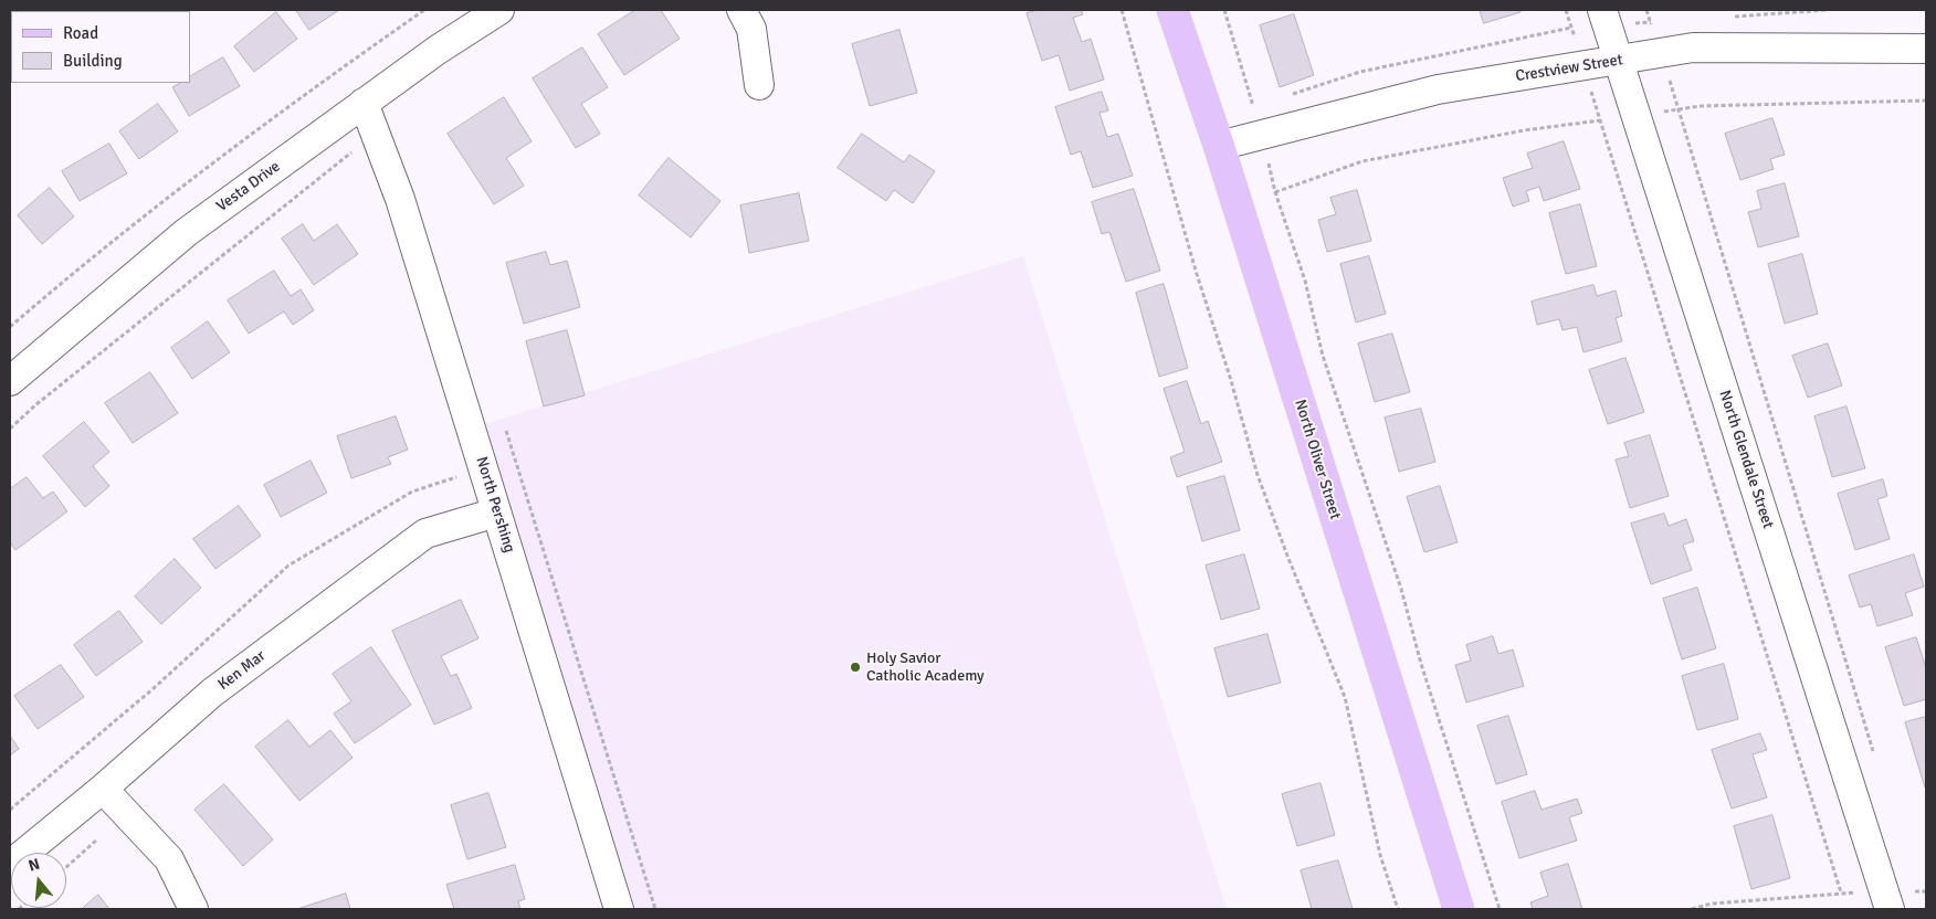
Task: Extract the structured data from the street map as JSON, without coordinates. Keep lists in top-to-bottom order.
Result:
{
  "streets": {
    "main road": ["North Oliver Street"],
    "street": [
      "Crestview Street",
      "Vesta Drive",
      "North Glendale Street",
      "North Pershing",
      "Ken Mar"
    ]
  },
  "crossings": [
    ["Crestview Street", "North Oliver Street"],
    ["Crestview Street", "North Glendale Street"],
    ["Vesta Drive", "North Pershing"],
    ["North Pershing", "Ken Mar"]
  ],
  "places": ["Holy Savior Catholic Academy"],
  "legend": ["Road", "Building"],
  "north": "top"
}
